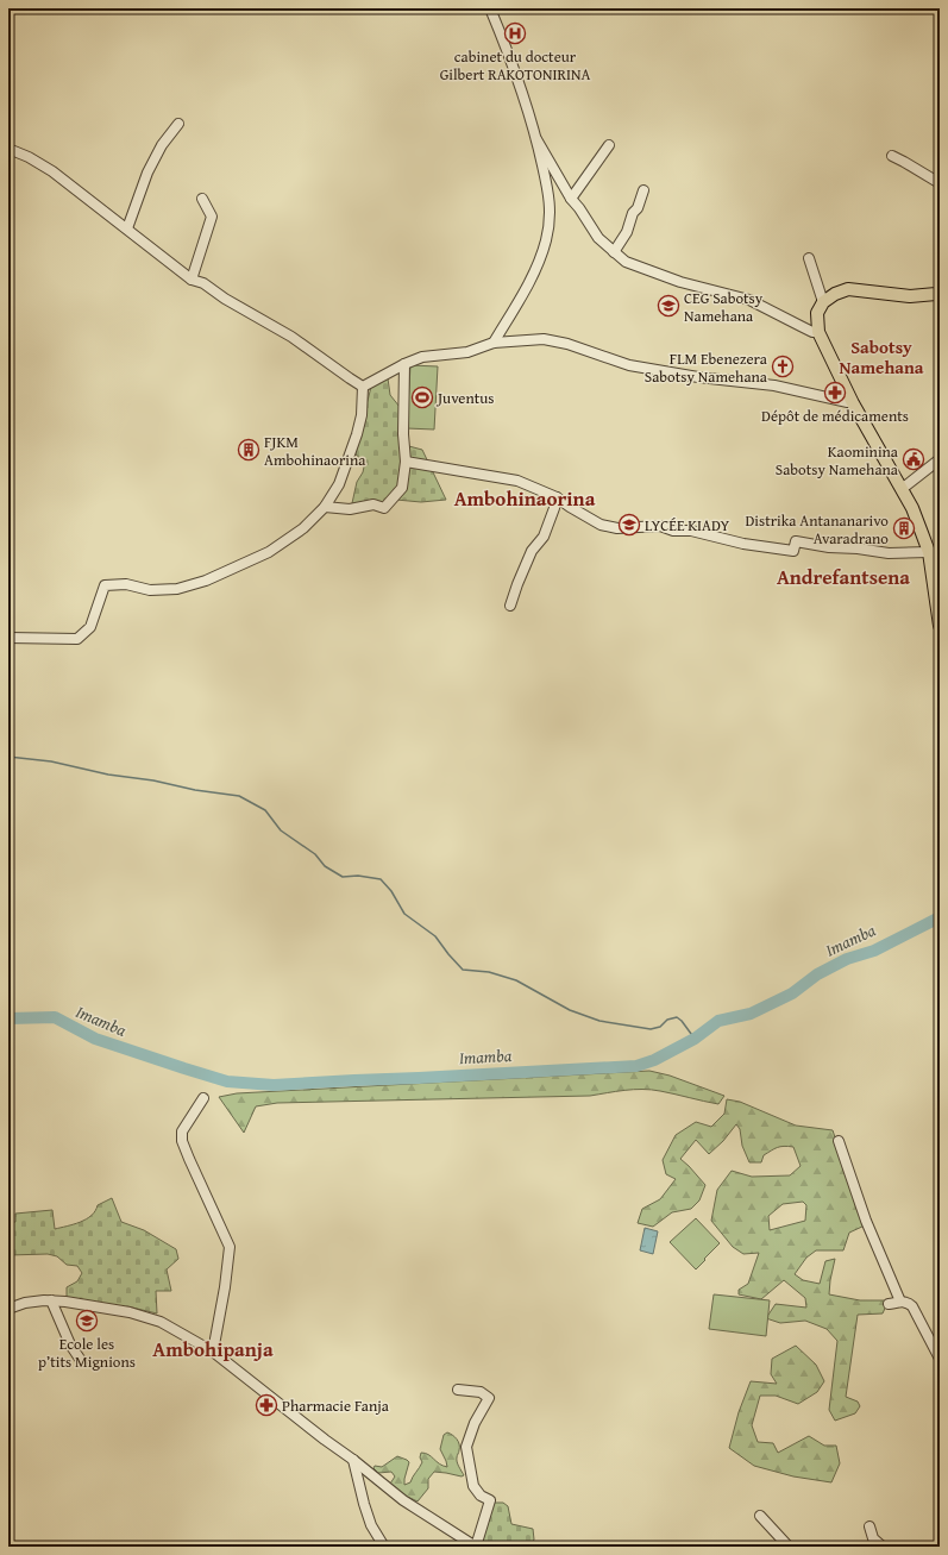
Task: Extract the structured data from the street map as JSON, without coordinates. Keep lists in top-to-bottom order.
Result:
{
  "districts": [
    "Sabotsy Namehana",
    "Ambohinaorina",
    "Andrefantsena",
    "Ambohipanja"
  ],
  "water": ["Imamba"],
  "places": {
    "hospital": ["cabinet du docteur Gilbert RAKOTONIRINA"],
    "school or university": ["CEG Sabotsy Namehana", "LYCÉE KIADY", "Ecole les p’tits Mignions"],
    "church": ["FLM Ebenezera Sabotsy Namehana"],
    "pharmacy": ["Dépôt de médicaments", "Pharmacie Fanja"],
    "sports": ["Juventus"],
    "building": ["FJKM Ambohinaorina", "Distrika Antananarivo Avaradrano"],
    "public building": ["Kaominina Sabotsy Namehana"]
  }
}
